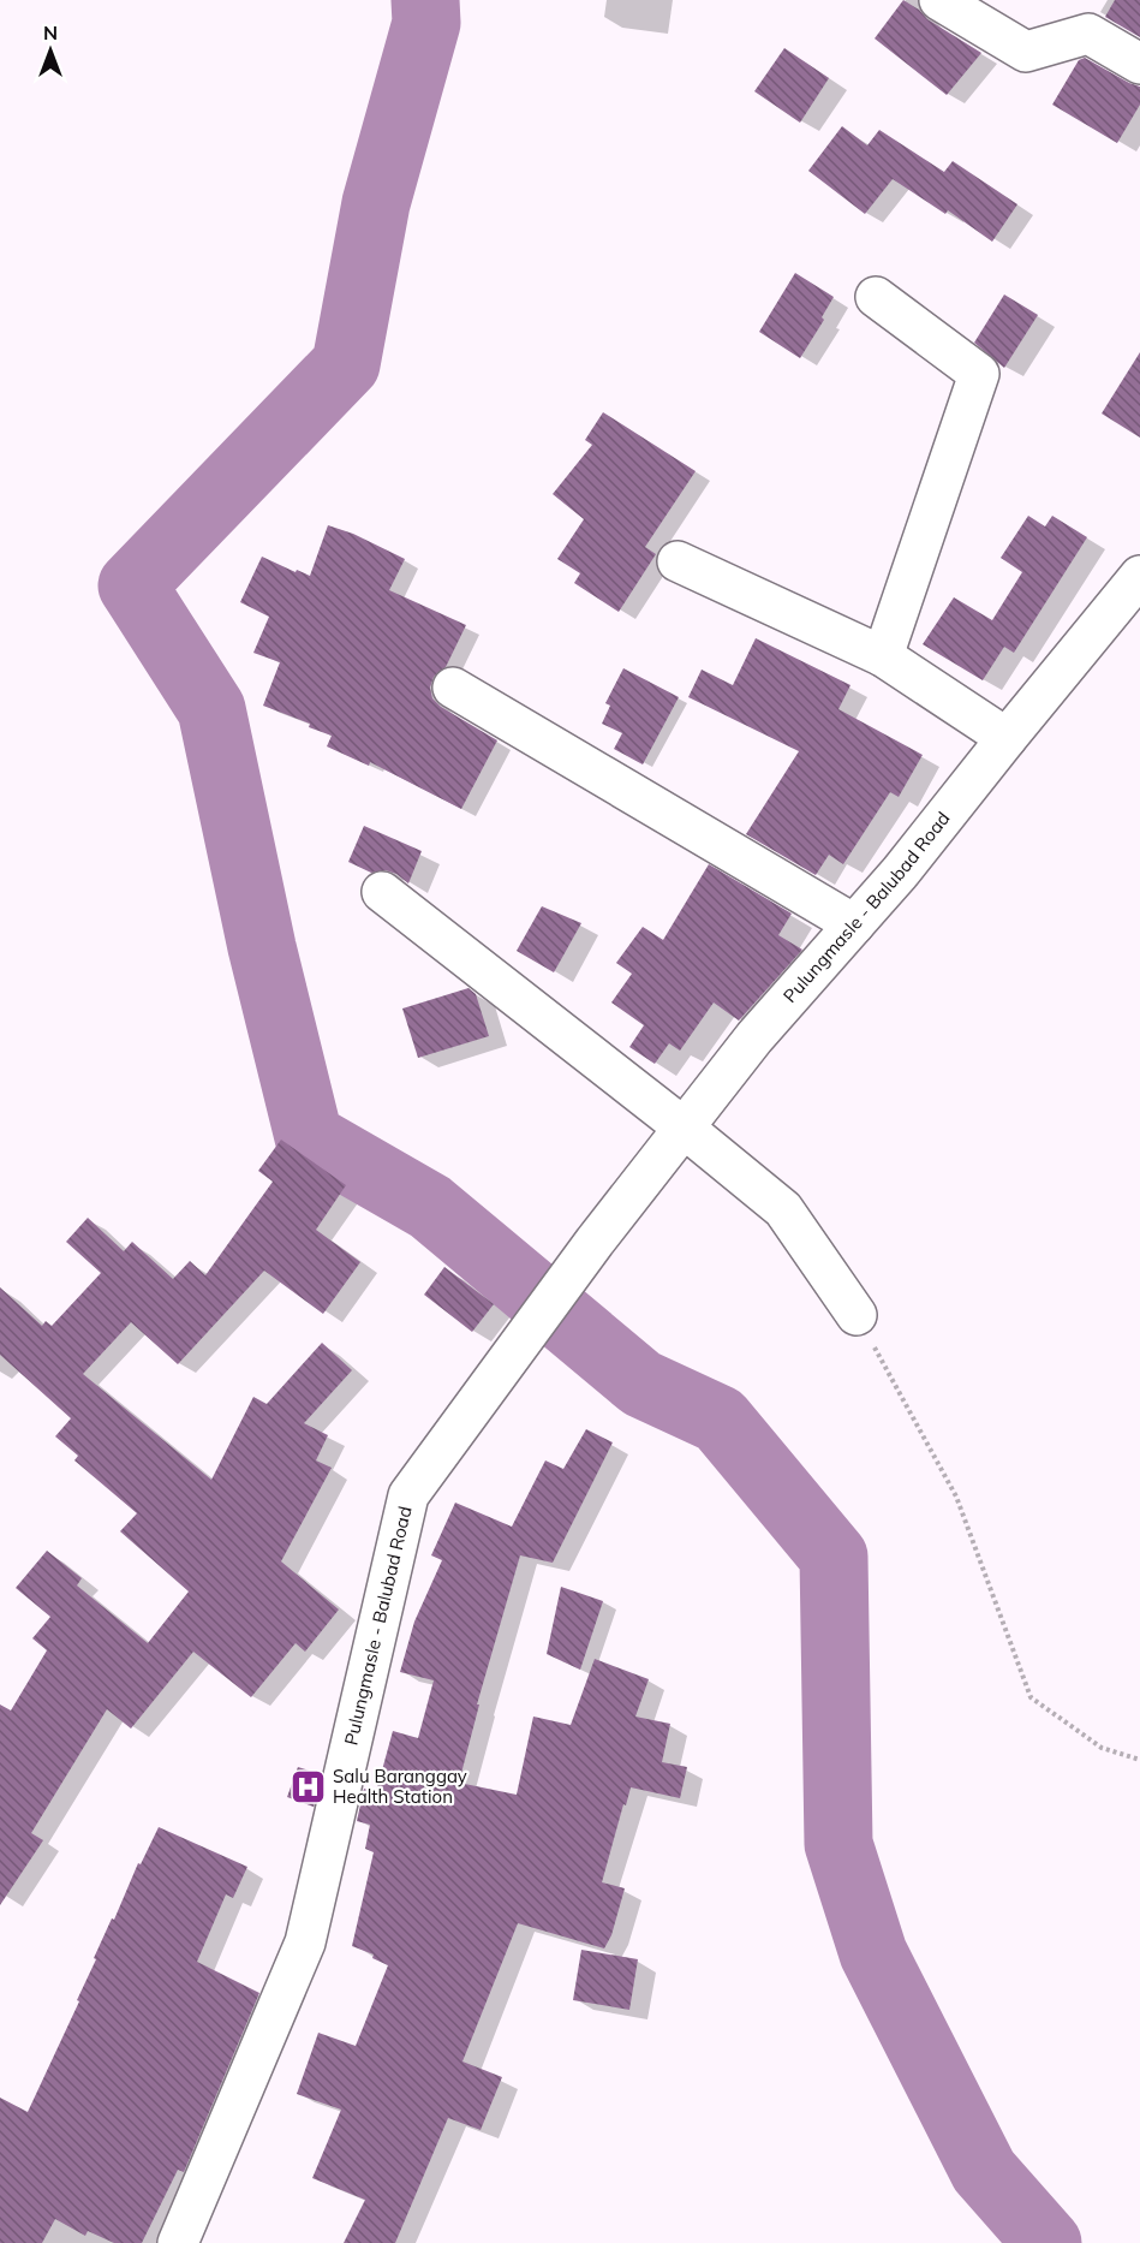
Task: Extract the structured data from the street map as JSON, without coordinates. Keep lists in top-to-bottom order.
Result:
{
  "streets": {
    "street": ["Pulungmasle - Balubad Road"]
  },
  "places": {
    "hospital": ["Salu Baranggay Health Station"]
  },
  "north": "top"
}
